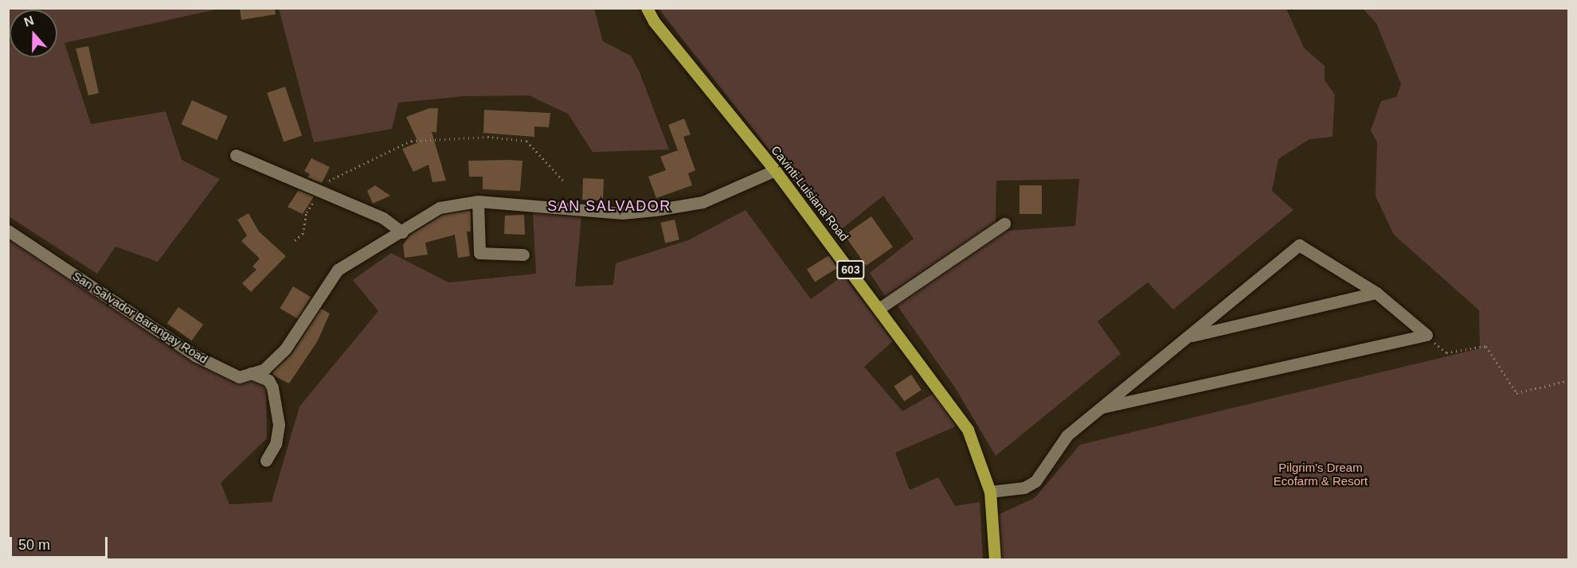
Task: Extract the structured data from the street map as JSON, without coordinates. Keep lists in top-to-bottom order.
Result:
{
  "streets": {
    "main road": ["Cavinti-Luisiana Road", "603"],
    "street": ["San Salvador Barangay Road"]
  },
  "districts": ["SAN SALVADOR"],
  "parks": ["Pilgrim's Dream Ecofarm & Resort"],
  "scale_bar": "50 m",
  "north": "top"
}
